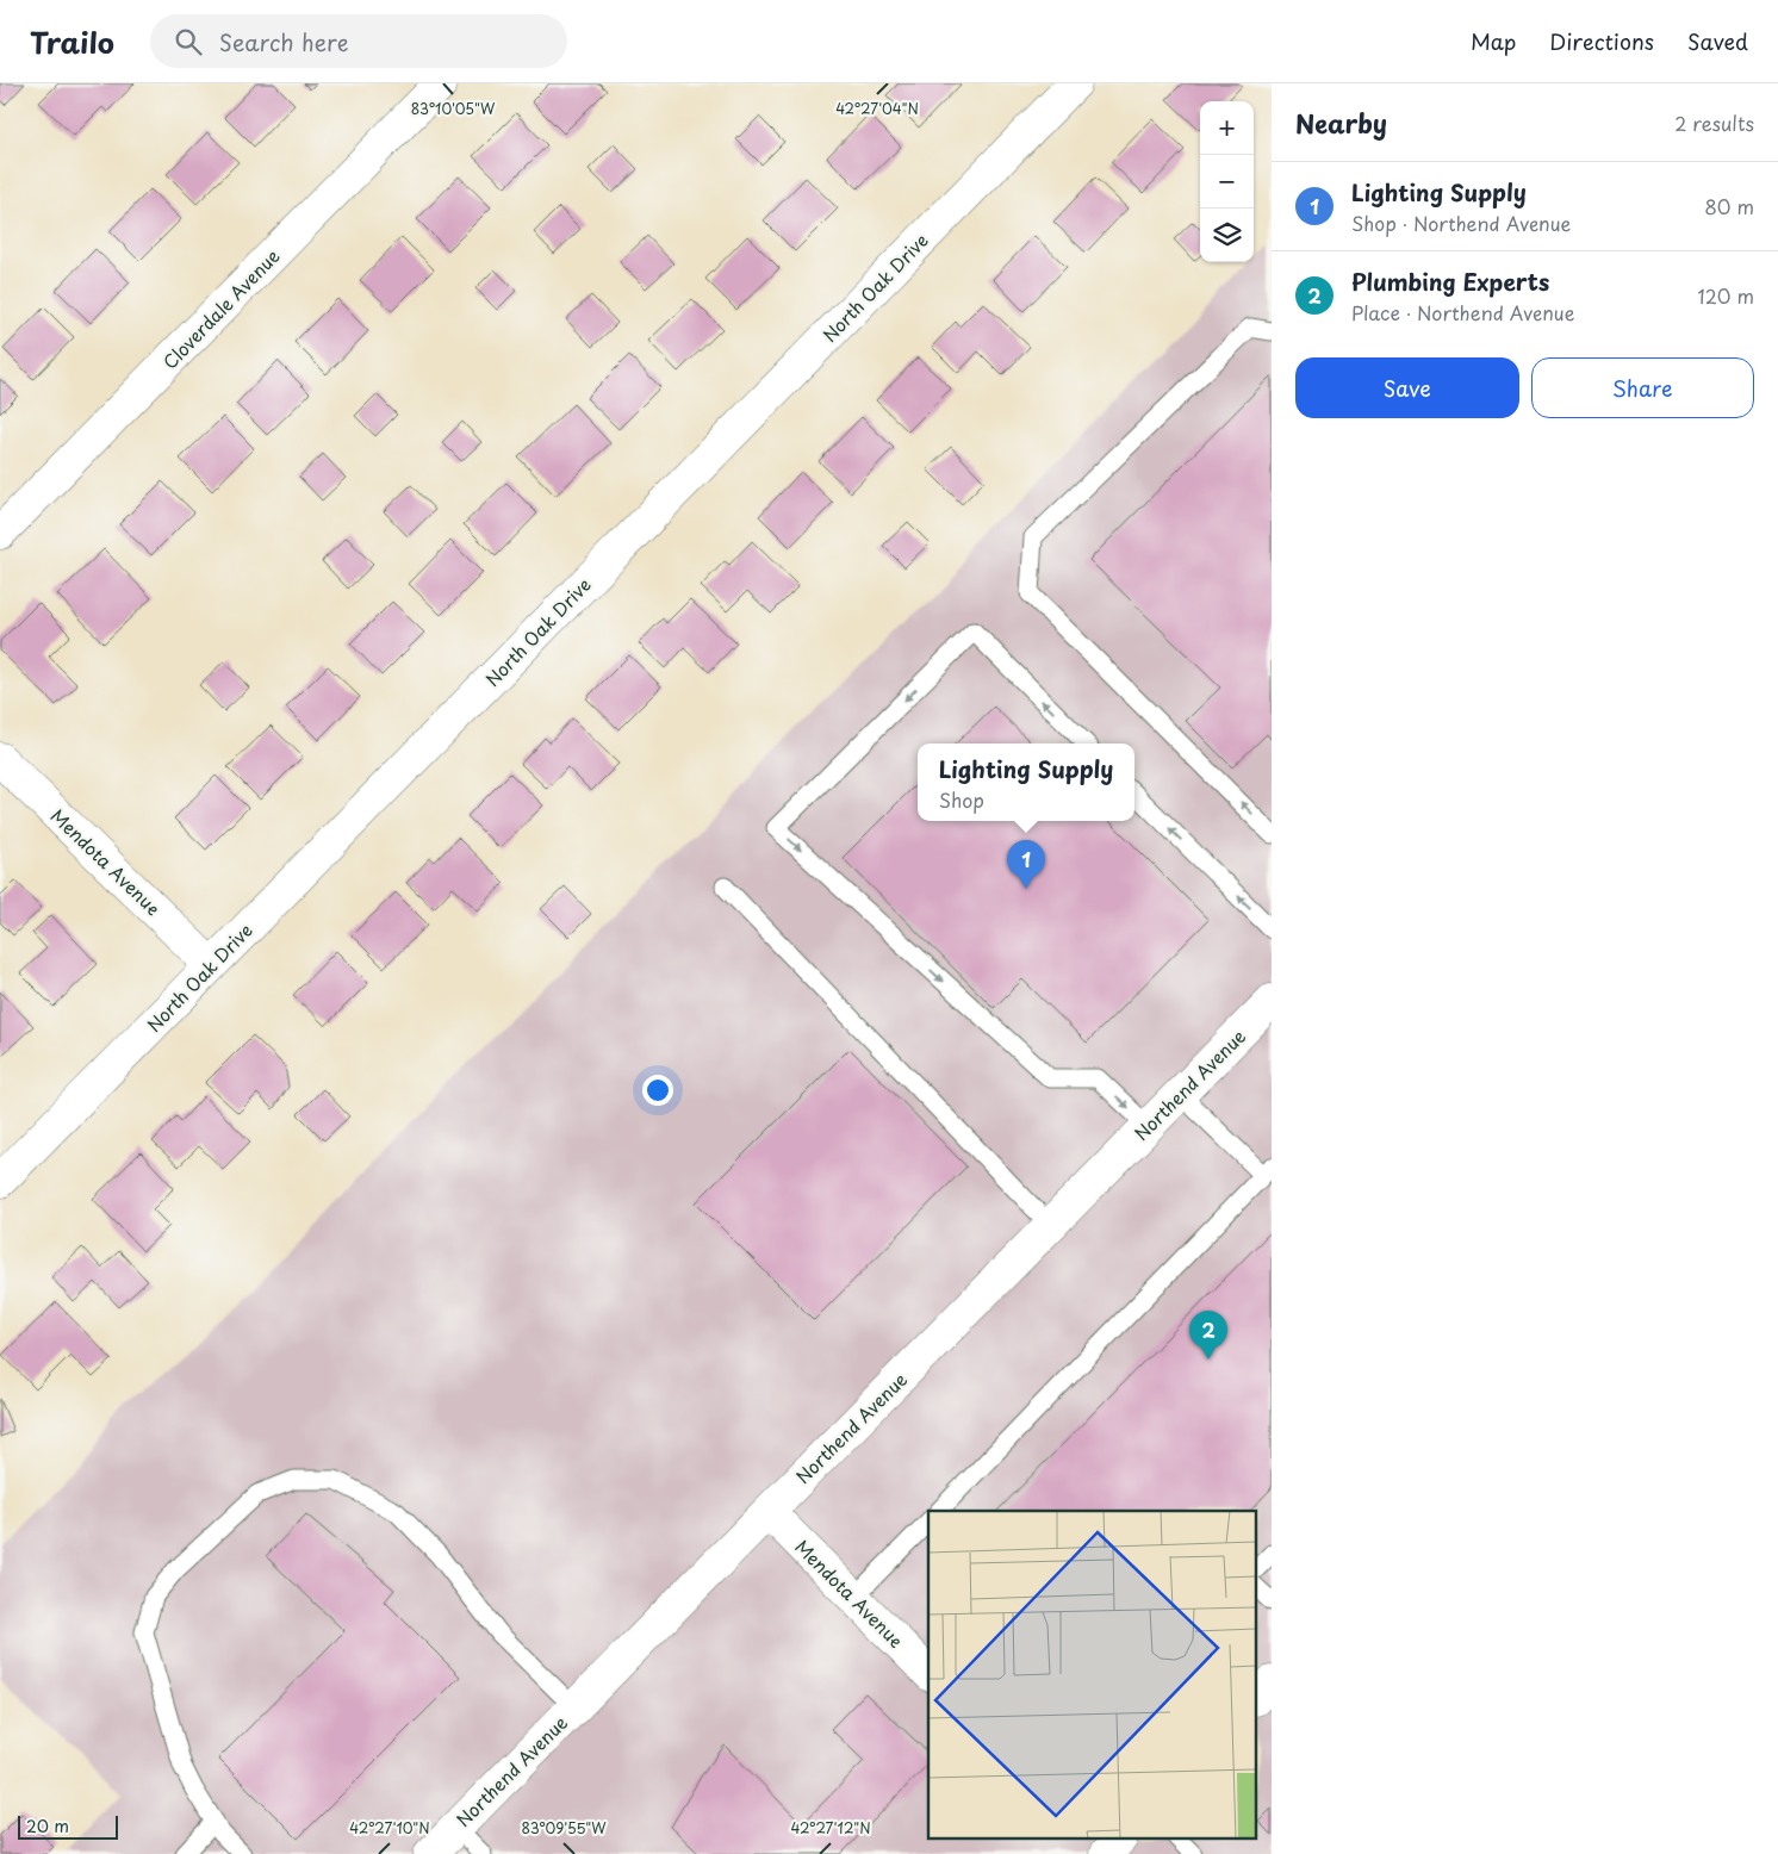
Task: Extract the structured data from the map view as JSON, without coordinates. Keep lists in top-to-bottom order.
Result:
{
  "streets": {
    "street": [
      "North Oak Drive",
      "Cloverdale Avenue",
      "Mendota Avenue",
      "Northend Avenue"
    ]
  },
  "crossings": [
    ["North Oak Drive", "Mendota Avenue"],
    ["Mendota Avenue", "Northend Avenue"]
  ],
  "scale_bar": "20 m",
  "page": {
    "header": "Trailo",
    "search": "Search here",
    "nav": ["Map", "Directions", "Saved"],
    "heading": ["Nearby", "2 results"],
    "map_buttons": ["+", "−"],
    "list": [
      {
        "mark": "1",
        "name": "Lighting Supply",
        "note": "Shop · Northend Avenue",
        "value": "80 m"
      },
      {
        "mark": "2",
        "name": "Plumbing Experts",
        "note": "Place · Northend Avenue",
        "value": "120 m"
      }
    ],
    "buttons": ["Save", "Share"],
    "popup": ["Lighting Supply", "Shop"],
    "pins": ["1", "2"],
    "scale": "20 m"
  },
  "coordinates": [
    "42°27'04\"N",
    "83°10'05\"W",
    "83°09'55\"W",
    "42°27'10\"N",
    "42°27'12\"N"
  ]
}
